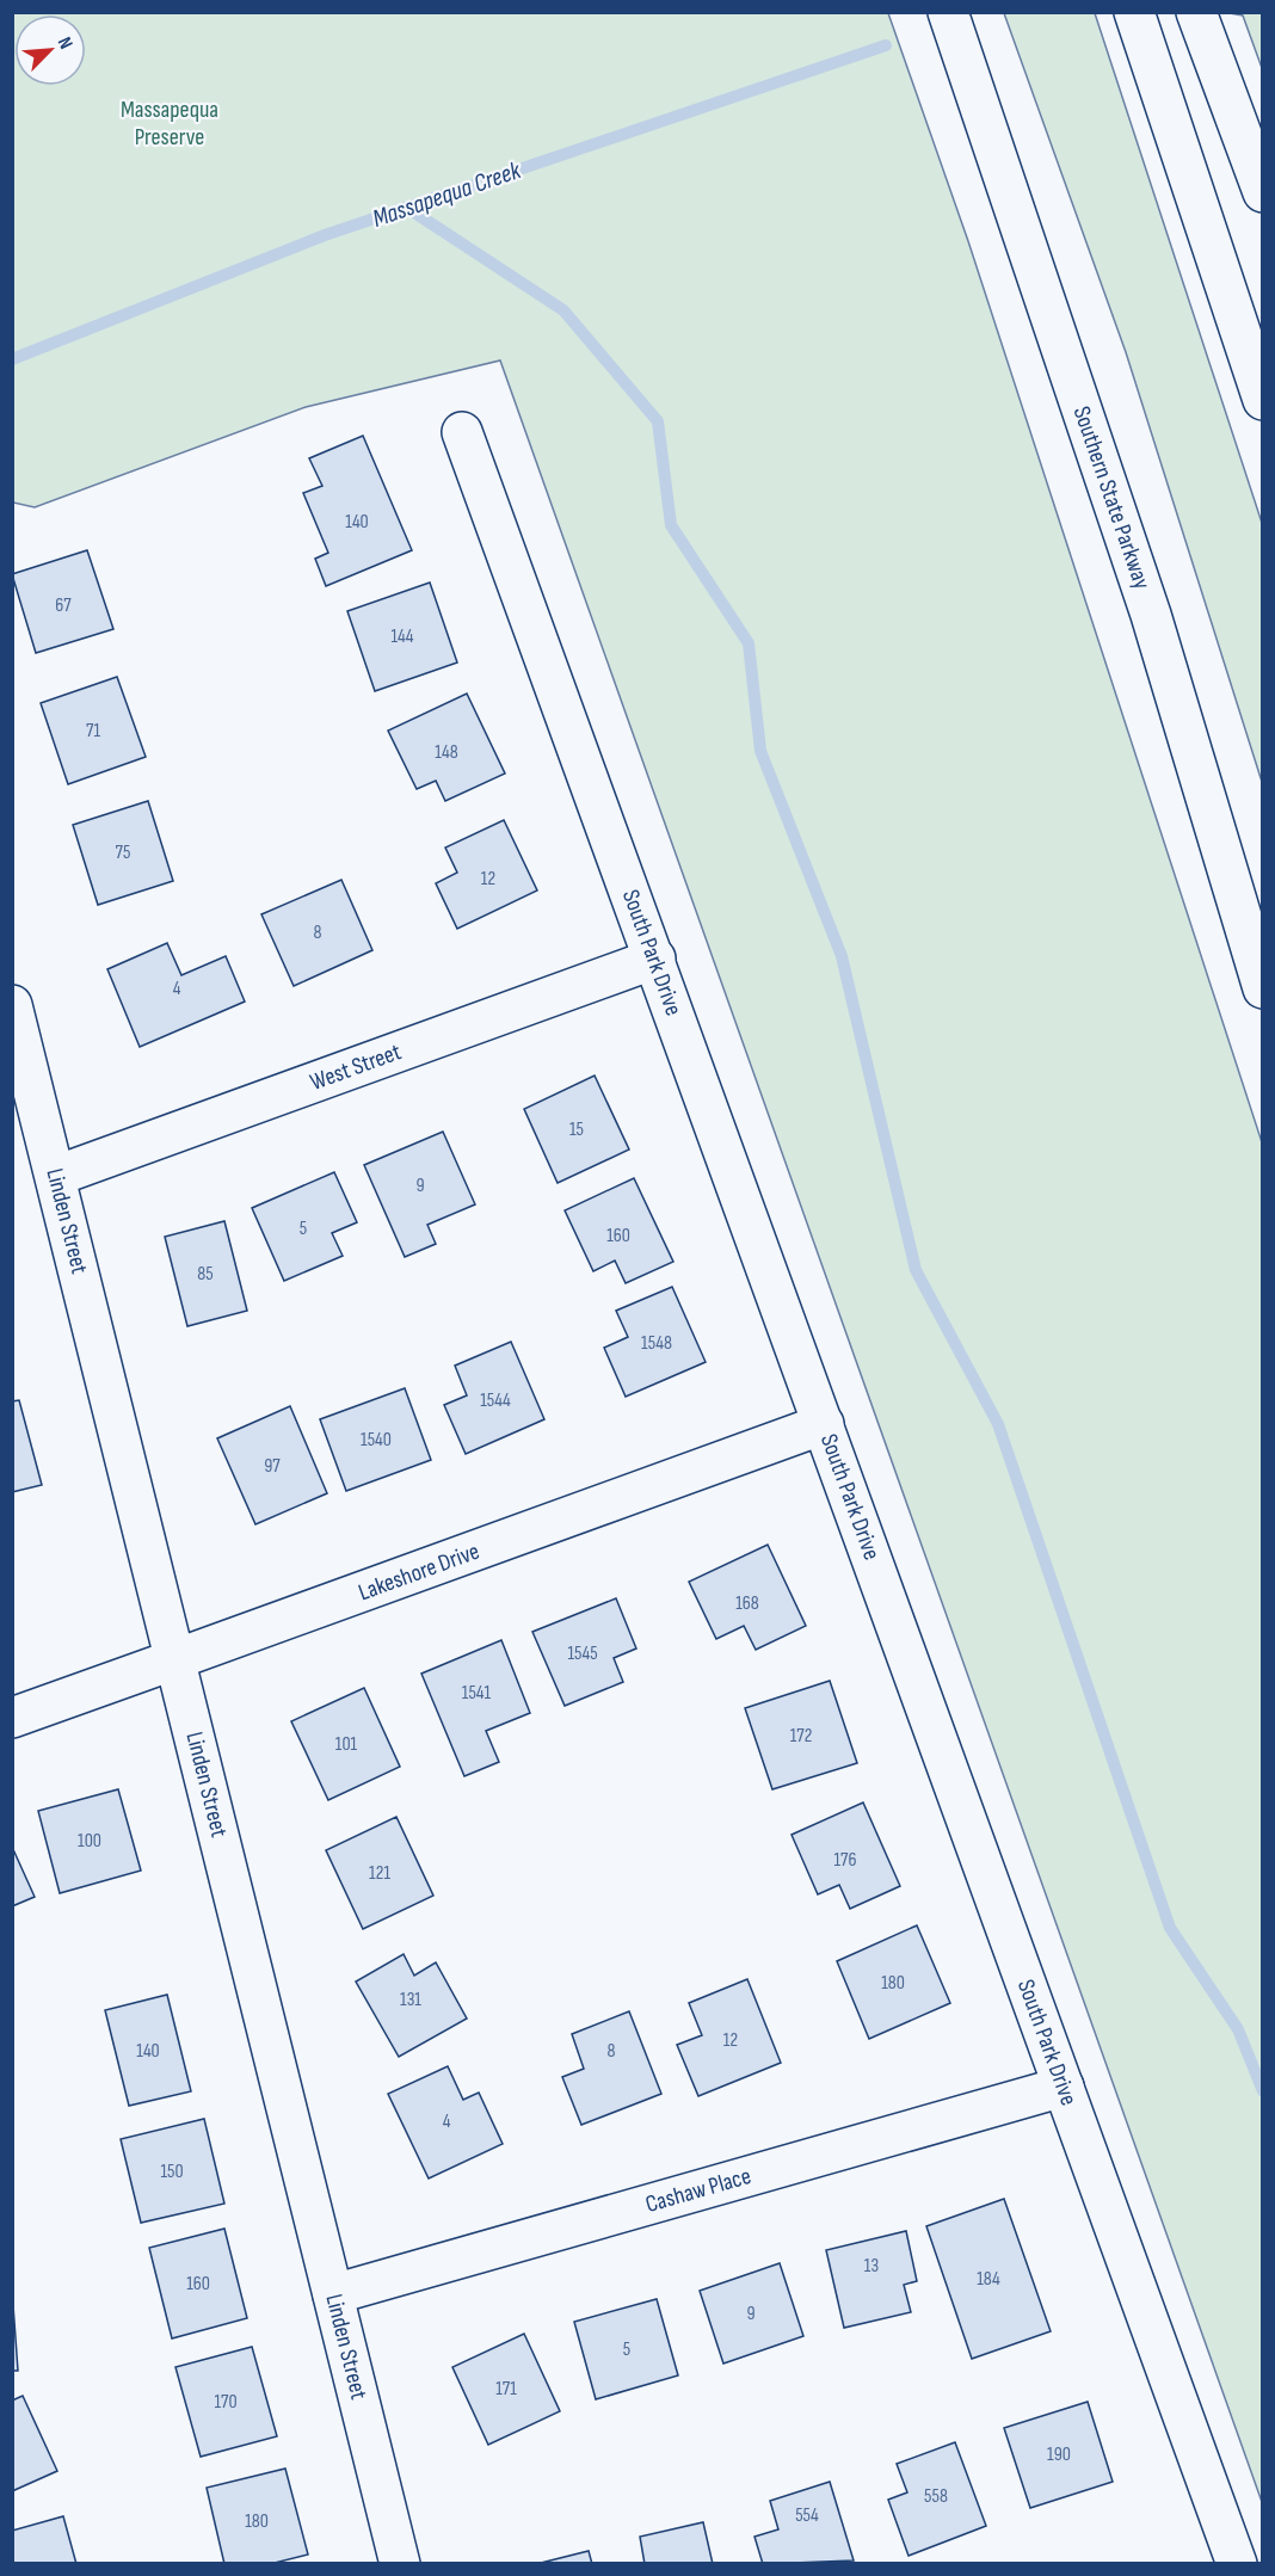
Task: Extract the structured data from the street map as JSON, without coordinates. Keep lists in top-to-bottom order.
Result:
{
  "streets": {
    "main road": [
      "Southern State Parkway",
      "South Park Drive",
      "West Street",
      "Linden Street",
      "Lakeshore Drive",
      "Cashaw Place"
    ]
  },
  "crossings": [
    ["South Park Drive", "West Street"],
    ["South Park Drive", "Lakeshore Drive"],
    ["South Park Drive", "Cashaw Place"],
    ["West Street", "Linden Street"],
    ["Linden Street", "Lakeshore Drive"],
    ["Linden Street", "Cashaw Place"]
  ],
  "water": ["Massapequa Creek"],
  "parks": ["Massapequa Preserve"],
  "house_numbers": [
    "140",
    "67",
    "144",
    "71",
    "148",
    "75",
    "12",
    "8",
    "4",
    "15",
    "9",
    "5",
    "160",
    "85",
    "1548",
    "1544",
    "1540",
    "97",
    "168",
    "1545",
    "1541",
    "172",
    "101",
    "100",
    "176",
    "121",
    "180",
    "131",
    "12",
    "140",
    "8",
    "4",
    "150",
    "13",
    "184",
    "160",
    "9",
    "5",
    "171",
    "170",
    "190",
    "558",
    "554",
    "180"
  ],
  "north": "top right"
}
